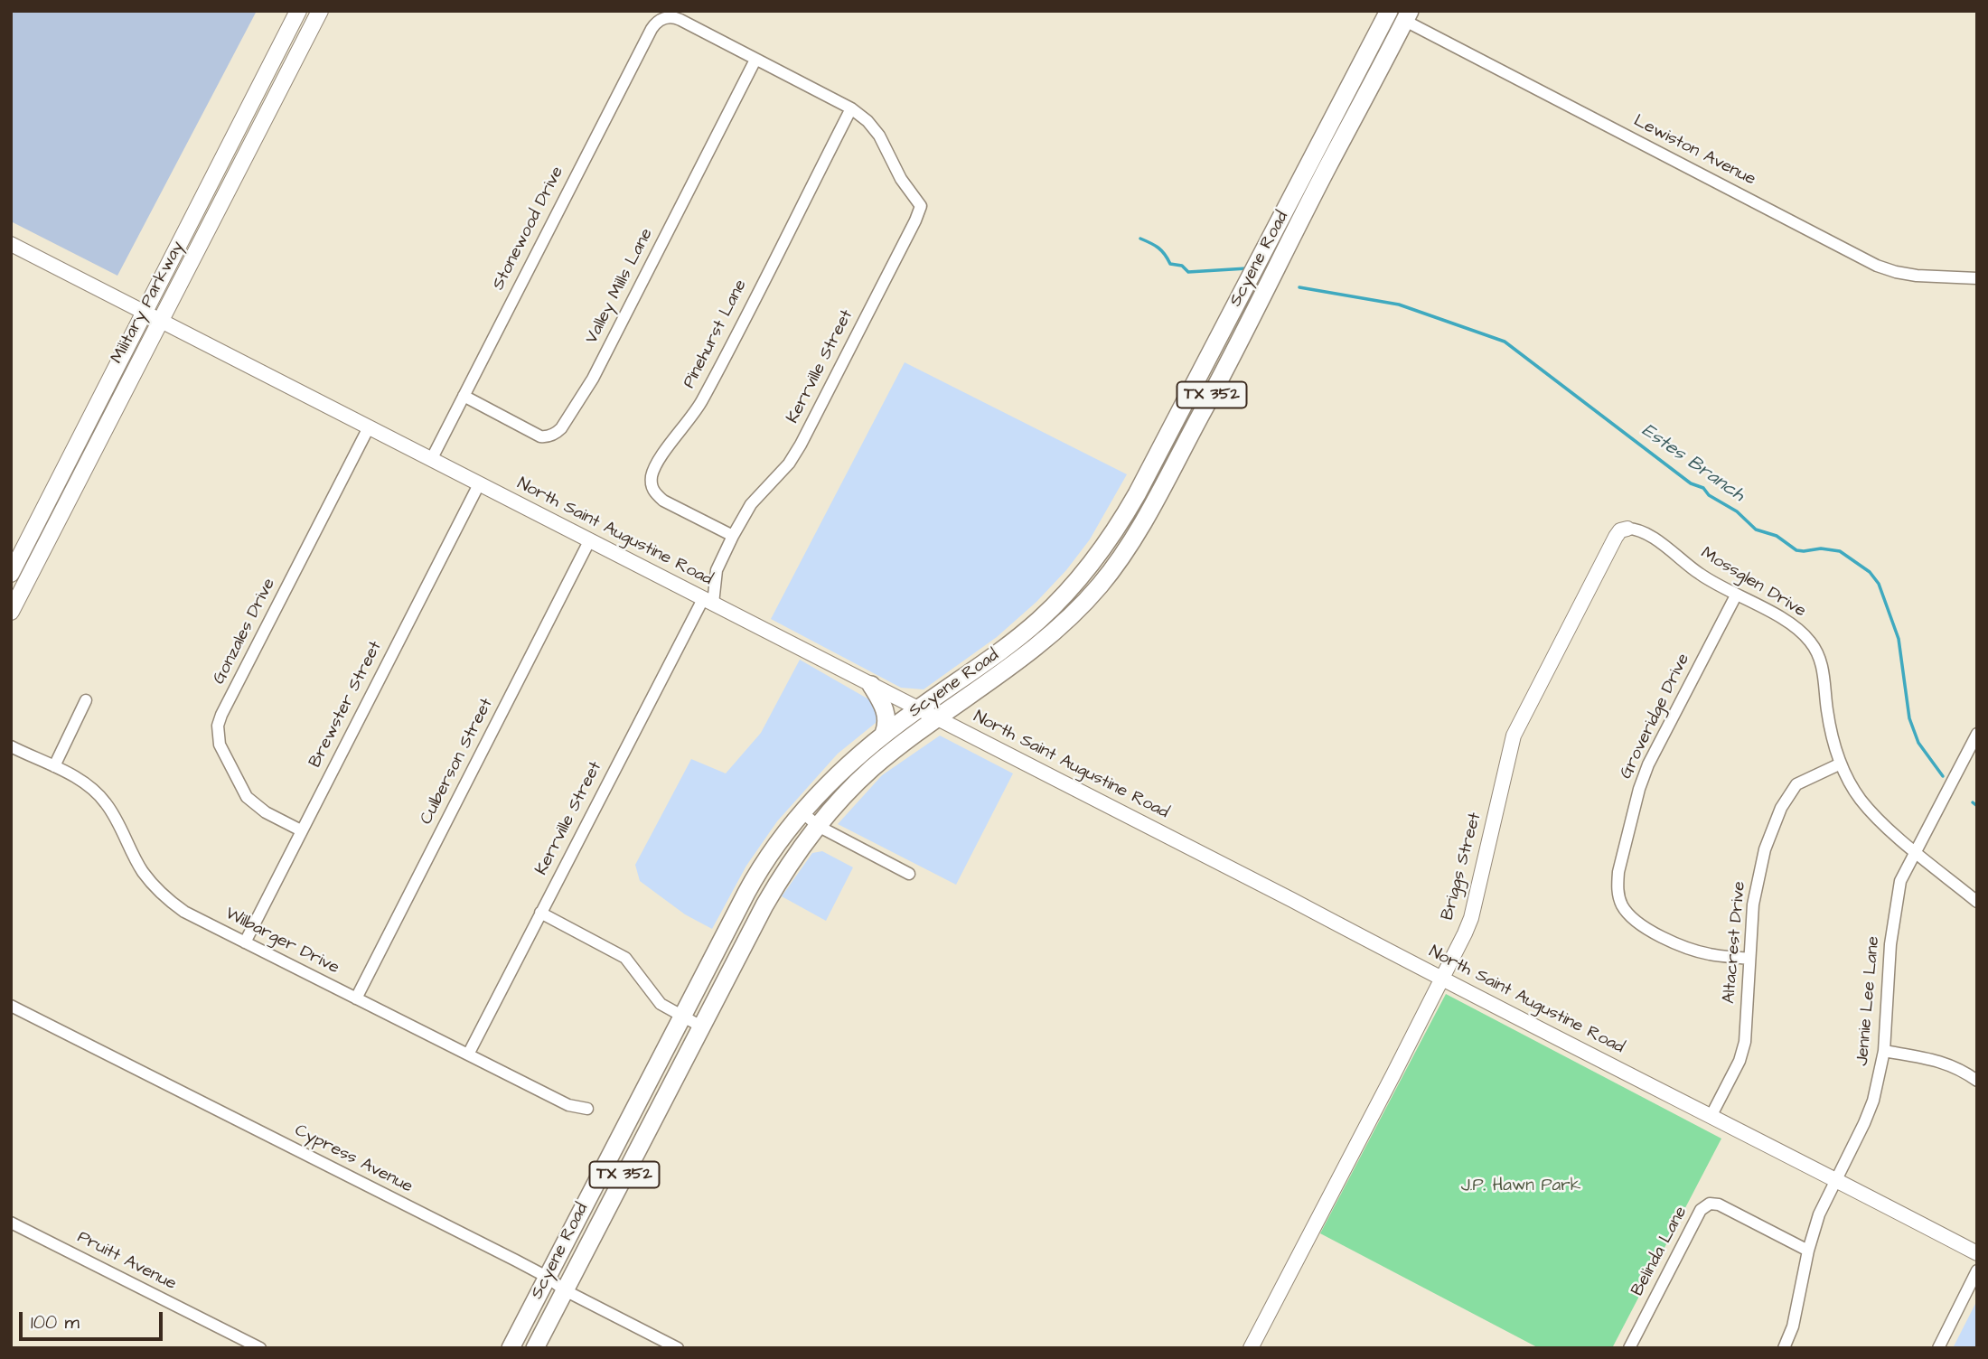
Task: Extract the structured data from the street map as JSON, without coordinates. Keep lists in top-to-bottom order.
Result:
{
  "streets": {
    "main road": ["Scyene Road", "Military Parkway", "TX 352"],
    "street": [
      "Lewiston Avenue",
      "Stonewood Drive",
      "Valley Mills Lane",
      "Pinehurst Lane",
      "Kerrville Street",
      "North Saint Augustine Road",
      "Mossglen Drive",
      "Gonzales Drive",
      "Brewster Street",
      "Groveridge Drive",
      "Culberson Street",
      "Briggs Street",
      "Wilbarger Drive",
      "Altacrest Drive",
      "Jennie Lee Lane",
      "Cypress Avenue",
      "Belinda Lane",
      "Pruitt Avenue"
    ]
  },
  "crossings": [
    ["Lewiston Avenue", "Scyene Road"],
    ["Stonewood Drive", "Valley Mills Lane"],
    ["Stonewood Drive", "North Saint Augustine Road"],
    ["Scyene Road", "North Saint Augustine Road"],
    ["Scyene Road", "Cypress Avenue"],
    ["Military Parkway", "North Saint Augustine Road"],
    ["Pinehurst Lane", "Kerrville Street"],
    ["Kerrville Street", "North Saint Augustine Road"],
    ["Kerrville Street", "Wilbarger Drive"],
    ["North Saint Augustine Road", "Gonzales Drive"],
    ["North Saint Augustine Road", "Brewster Street"],
    ["North Saint Augustine Road", "Culberson Street"],
    ["North Saint Augustine Road", "Briggs Street"],
    ["North Saint Augustine Road", "Altacrest Drive"],
    ["North Saint Augustine Road", "Jennie Lee Lane"],
    ["Mossglen Drive", "Groveridge Drive"],
    ["Mossglen Drive", "Briggs Street"],
    ["Mossglen Drive", "Altacrest Drive"],
    ["Mossglen Drive", "Jennie Lee Lane"],
    ["Gonzales Drive", "Brewster Street"],
    ["Brewster Street", "Wilbarger Drive"],
    ["Groveridge Drive", "Altacrest Drive"],
    ["Culberson Street", "Wilbarger Drive"],
    ["Jennie Lee Lane", "Belinda Lane"]
  ],
  "water": ["Estes Branch"],
  "parks": ["J.P. Hawn Park"],
  "scale_bar": "100 m"
}
